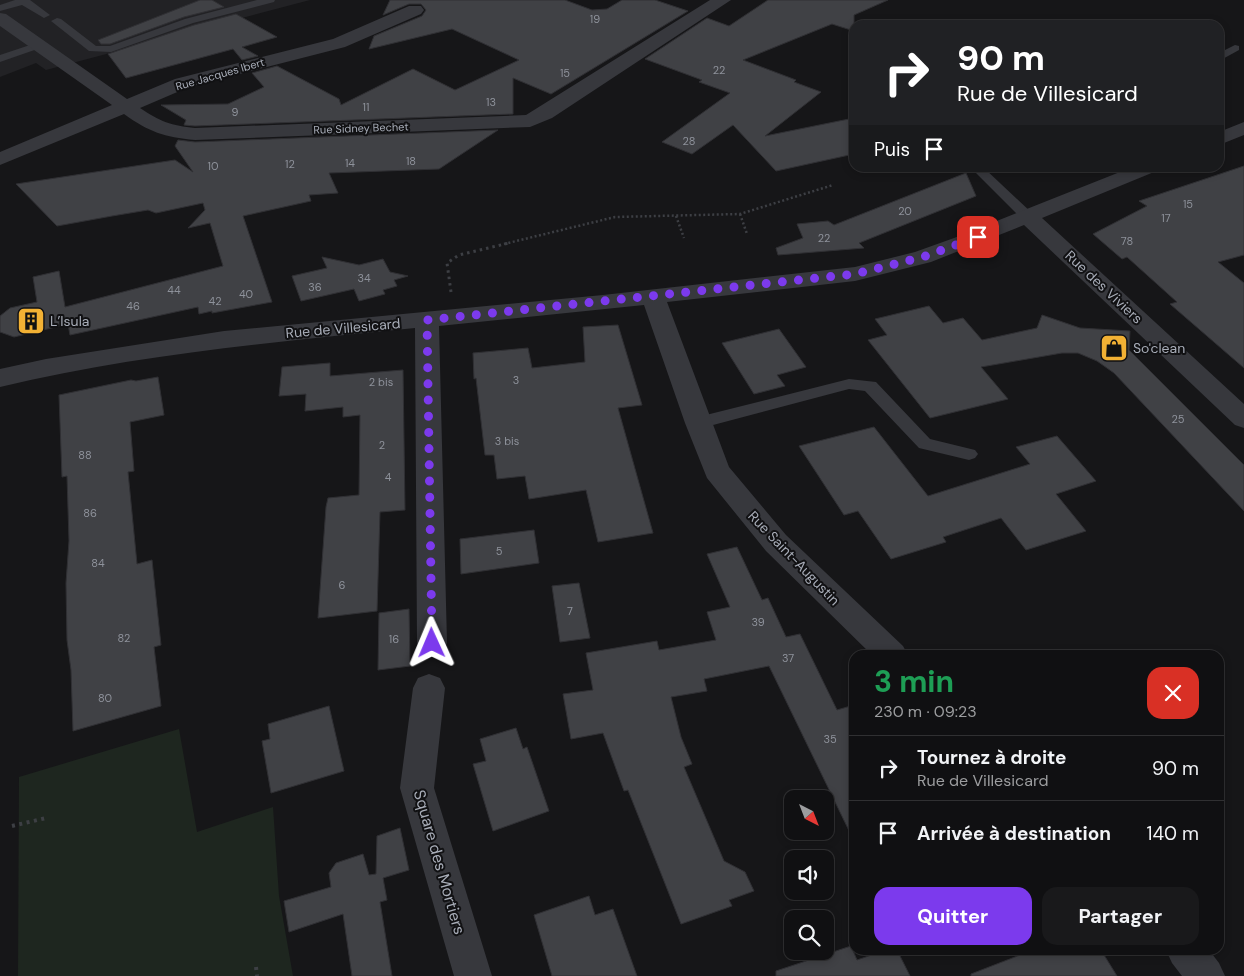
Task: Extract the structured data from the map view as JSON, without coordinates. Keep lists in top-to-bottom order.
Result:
{
  "streets": {
    "street": [
      "Rue Jacques Ibert",
      "Rue Sidney Bechet",
      "Rue des Viviers",
      "Rue de Villesicard",
      "Rue Saint-Augustin",
      "Square des Mortiers"
    ]
  },
  "crossings": [
    ["Rue Jacques Ibert", "Rue Sidney Bechet"],
    ["Rue des Viviers", "Rue de Villesicard"],
    ["Rue de Villesicard", "Rue Saint-Augustin"]
  ],
  "places": {
    "building": ["L’Isula"],
    "shop": ["So'clean"]
  },
  "house_numbers": [
    "19",
    "22",
    "15",
    "13",
    "11",
    "9",
    "28",
    "18",
    "14",
    "12",
    "10",
    "15",
    "20",
    "17",
    "22",
    "78",
    "34",
    "36",
    "44",
    "40",
    "42",
    "46",
    "3",
    "2 bis",
    "25",
    "3 bis",
    "2",
    "88",
    "4",
    "86",
    "5",
    "84",
    "6",
    "7",
    "39",
    "82",
    "16",
    "37",
    "80",
    "35"
  ],
  "north": "bottom right",
  "page": {
    "turn": ["90 m", "Rue de Villesicard"],
    "then": "Puis",
    "heading": ["3 min", "230 m · 09:23"],
    "list": [
      {
        "name": "Tournez à droite",
        "note": "Rue de Villesicard",
        "value": "90 m"
      },
      {
        "name": "Arrivée à destination",
        "value": "140 m"
      }
    ],
    "buttons": ["Quitter", "Partager"]
  }
}
